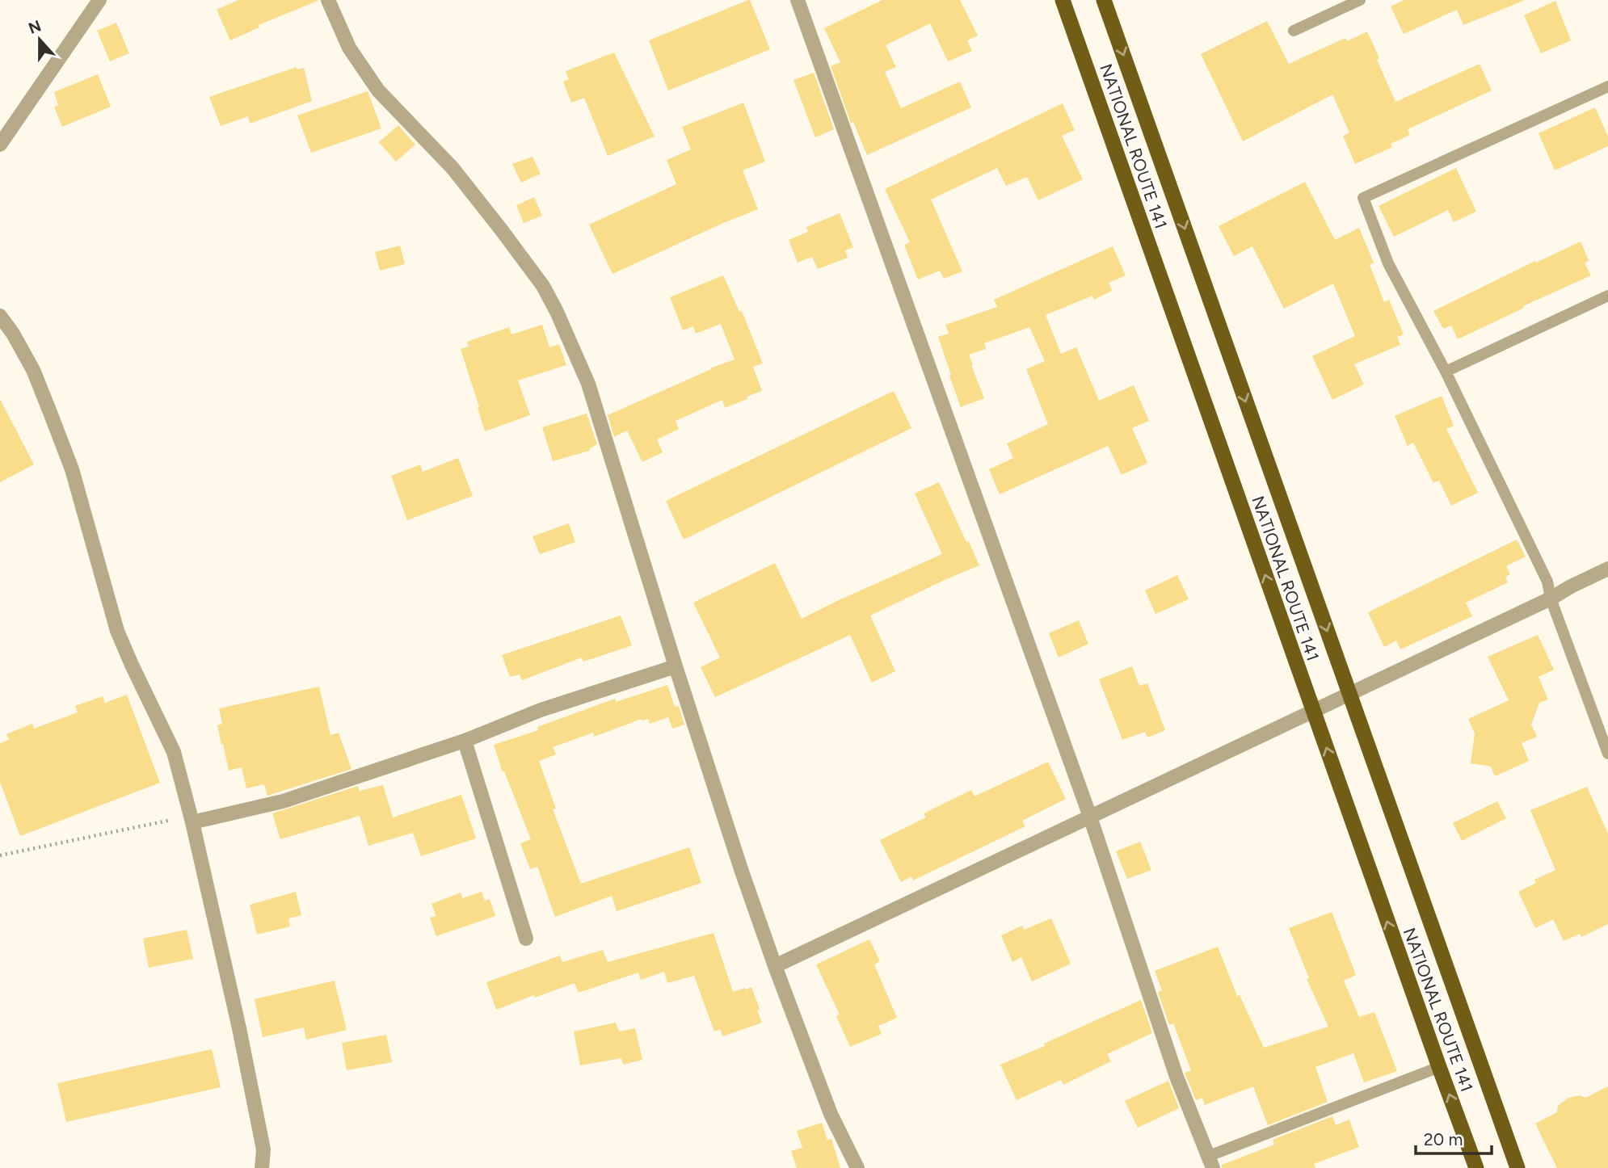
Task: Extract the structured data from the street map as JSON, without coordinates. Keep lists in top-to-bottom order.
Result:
{
  "streets": {
    "highway": ["NATIONAL ROUTE 141"]
  },
  "scale_bar": "20 m",
  "north": "top"
}
